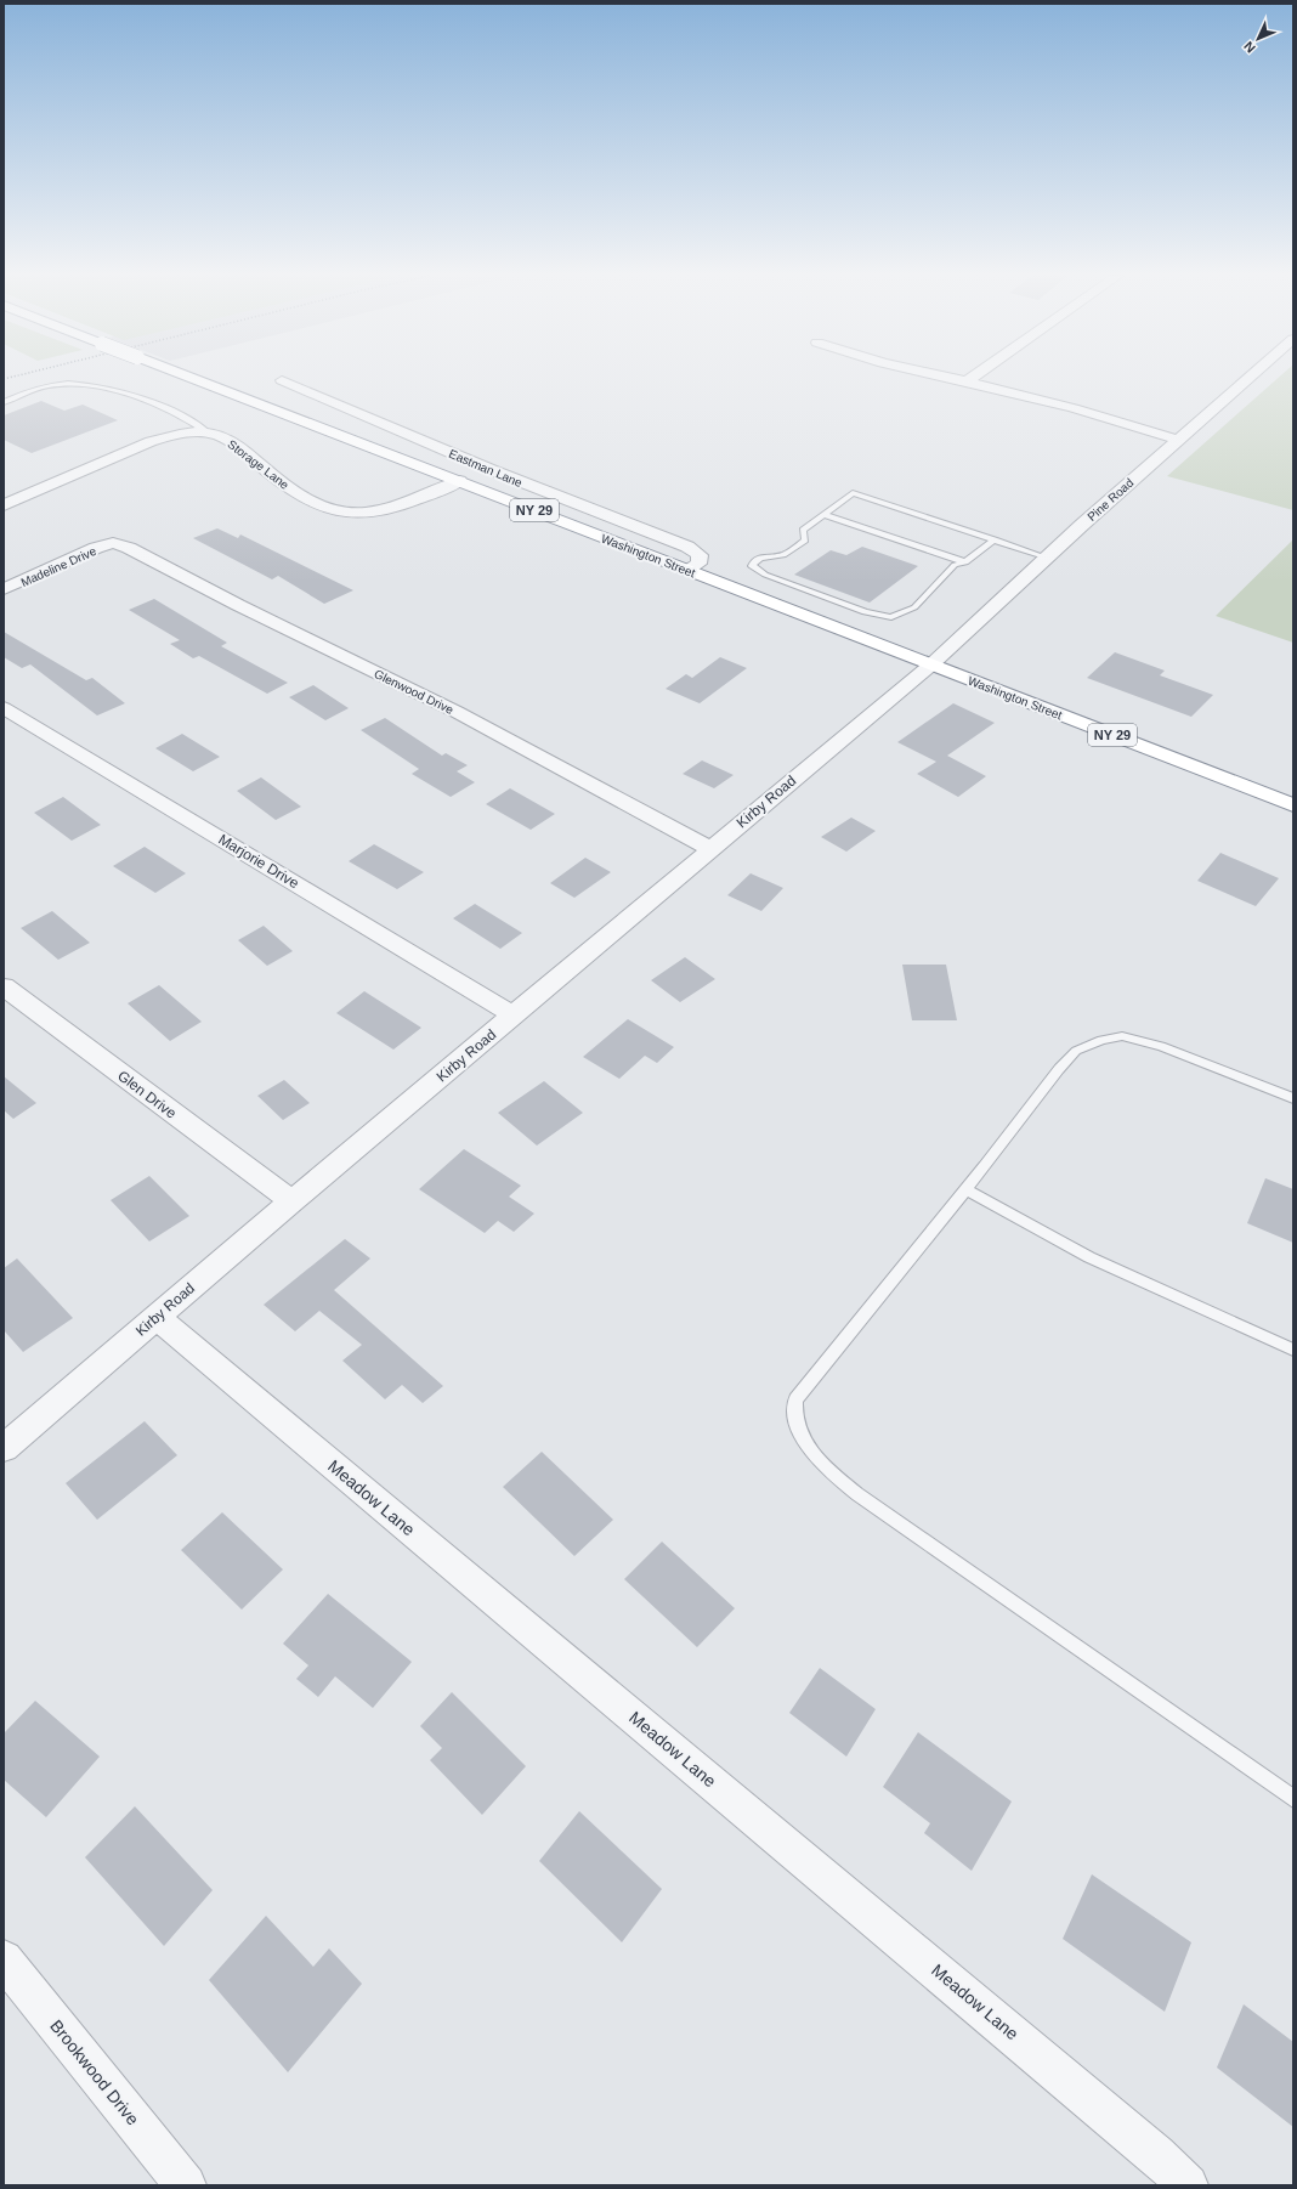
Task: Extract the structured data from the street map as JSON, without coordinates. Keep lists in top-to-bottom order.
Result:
{
  "streets": {
    "highway": ["NY 29", "Washington Street"],
    "street": [
      "Storage Lane",
      "Eastman Lane",
      "Pine Road",
      "Madeline Drive",
      "Glenwood Drive",
      "Kirby Road",
      "Marjorie Drive",
      "Glen Drive",
      "Meadow Lane",
      "Brookwood Drive"
    ]
  },
  "crossings": [
    ["Storage Lane", "Washington Street"],
    ["Eastman Lane", "Washington Street"],
    ["Pine Road", "Washington Street"],
    ["Pine Road", "Kirby Road"],
    ["Washington Street", "Kirby Road"],
    ["Madeline Drive", "Glenwood Drive"],
    ["Glenwood Drive", "Kirby Road"],
    ["Kirby Road", "Marjorie Drive"],
    ["Kirby Road", "Glen Drive"],
    ["Kirby Road", "Meadow Lane"]
  ],
  "north": "bottom left"
}
